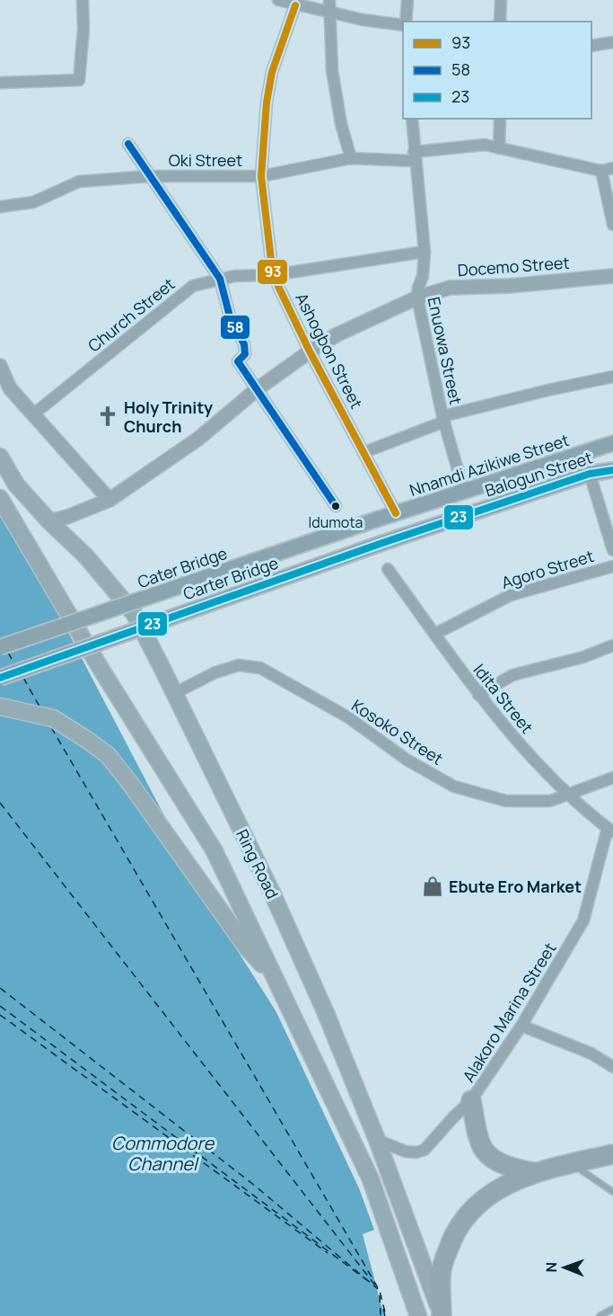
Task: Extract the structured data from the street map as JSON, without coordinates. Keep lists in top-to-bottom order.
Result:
{
  "streets": {
    "main road": [
      "Nnamdi Azikiwe Street",
      "Balogun Street",
      "Cater Bridge",
      "Carter Bridge",
      "Ring Road"
    ],
    "street": [
      "Oki Street",
      "Docemo Street",
      "Church Street",
      "Ashogbon Street",
      "Enuowa Street",
      "Agoro Street",
      "Idita Street",
      "Kosoko Street",
      "Alakoro Marina Street"
    ]
  },
  "crossings": [
    ["Oki Street", "Ashogbon Street"],
    ["Oki Street", "Enuowa Street"],
    ["Docemo Street", "Ashogbon Street"],
    ["Docemo Street", "Enuowa Street"],
    ["Docemo Street", "Ring Road"],
    ["Church Street", "Ashogbon Street"],
    ["Church Street", "Enuowa Street"],
    ["Ashogbon Street", "Nnamdi Azikiwe Street"],
    ["Enuowa Street", "Nnamdi Azikiwe Street"],
    ["Nnamdi Azikiwe Street", "Cater Bridge"],
    ["Balogun Street", "Carter Bridge"],
    ["Agoro Street", "Idita Street"],
    ["Idita Street", "Kosoko Street"],
    ["Idita Street", "Alakoro Marina Street"],
    ["Kosoko Street", "Ring Road"],
    ["Ring Road", "Alakoro Marina Street"]
  ],
  "water": ["Commodore Channel"],
  "places": {
    "church": ["Holy Trinity Church"],
    "other": ["Idumota"],
    "shop": ["Ebute Ero Market"]
  },
  "lines": ["transit line 93", "transit line 58", "transit line 23"],
  "legend": ["93", "58", "23"],
  "north": "left"
}
